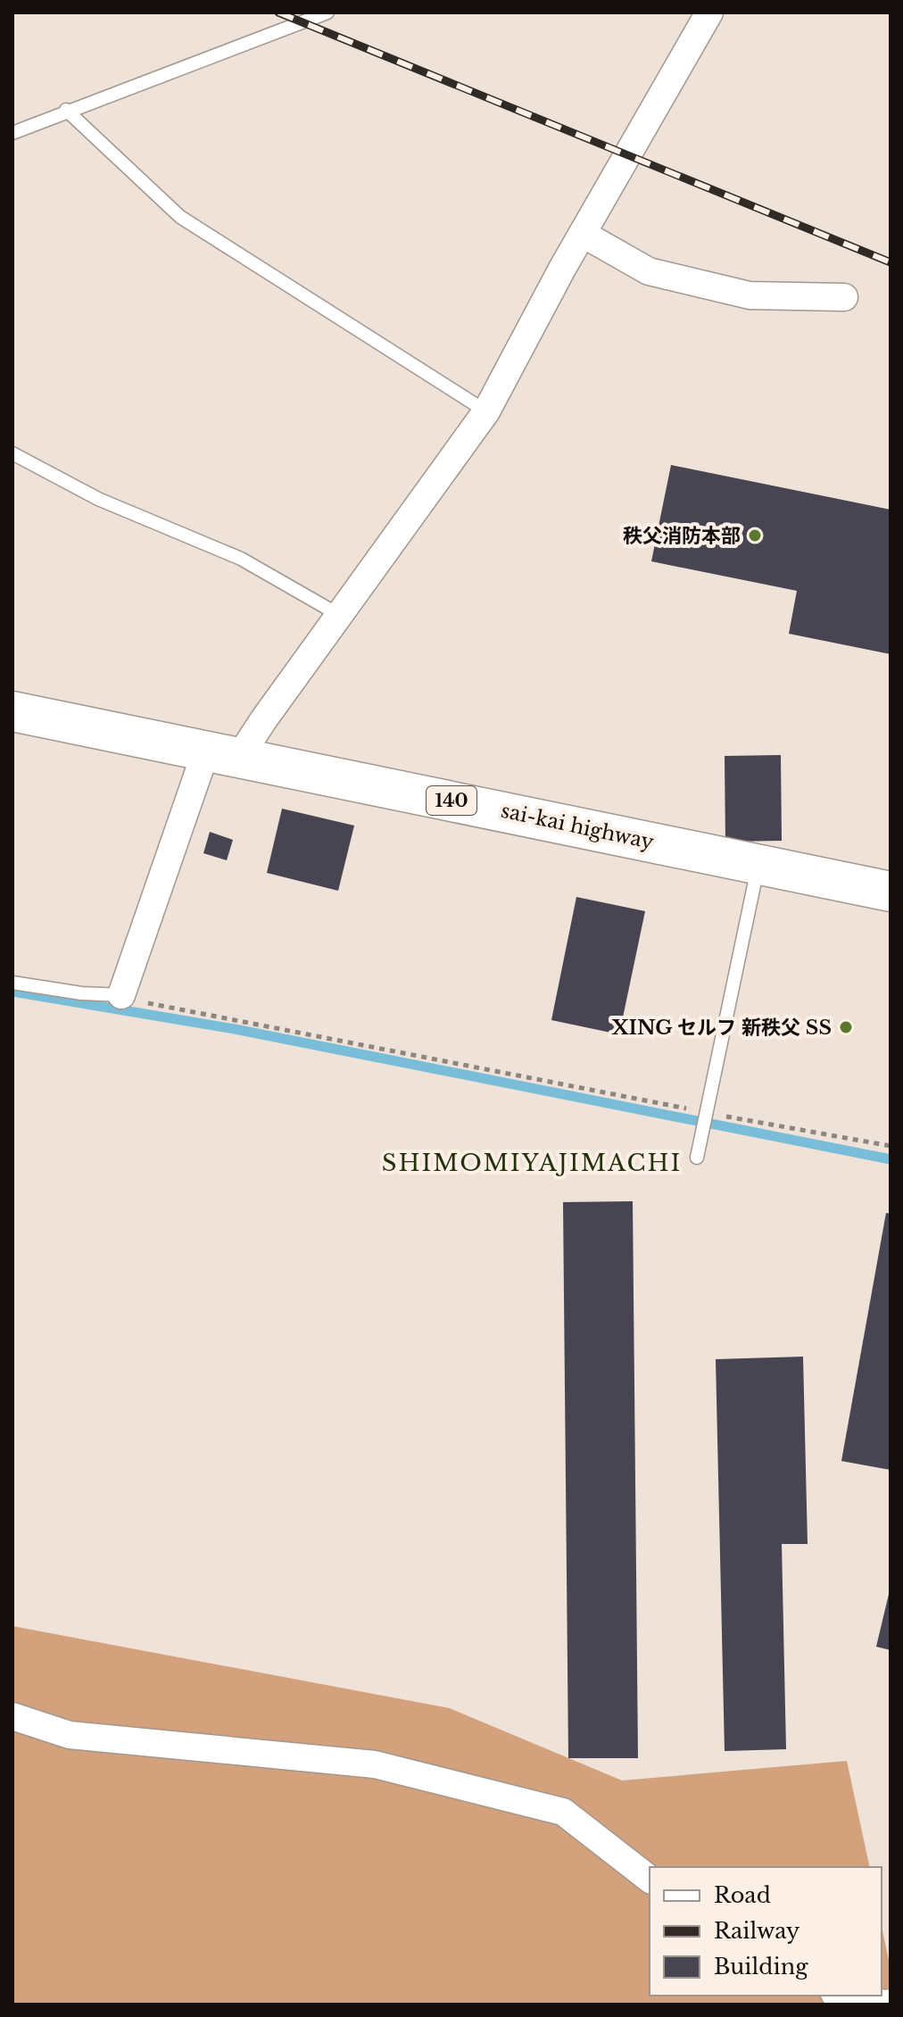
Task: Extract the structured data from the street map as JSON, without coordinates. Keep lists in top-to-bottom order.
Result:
{
  "streets": {
    "highway": ["140", "sai-kai highway"]
  },
  "districts": ["SHIMOMIYAJIMACHI"],
  "places": ["秩父消防本部", "XING セルフ 新秩父 SS"],
  "legend": ["Road", "Railway", "Building"]
}
